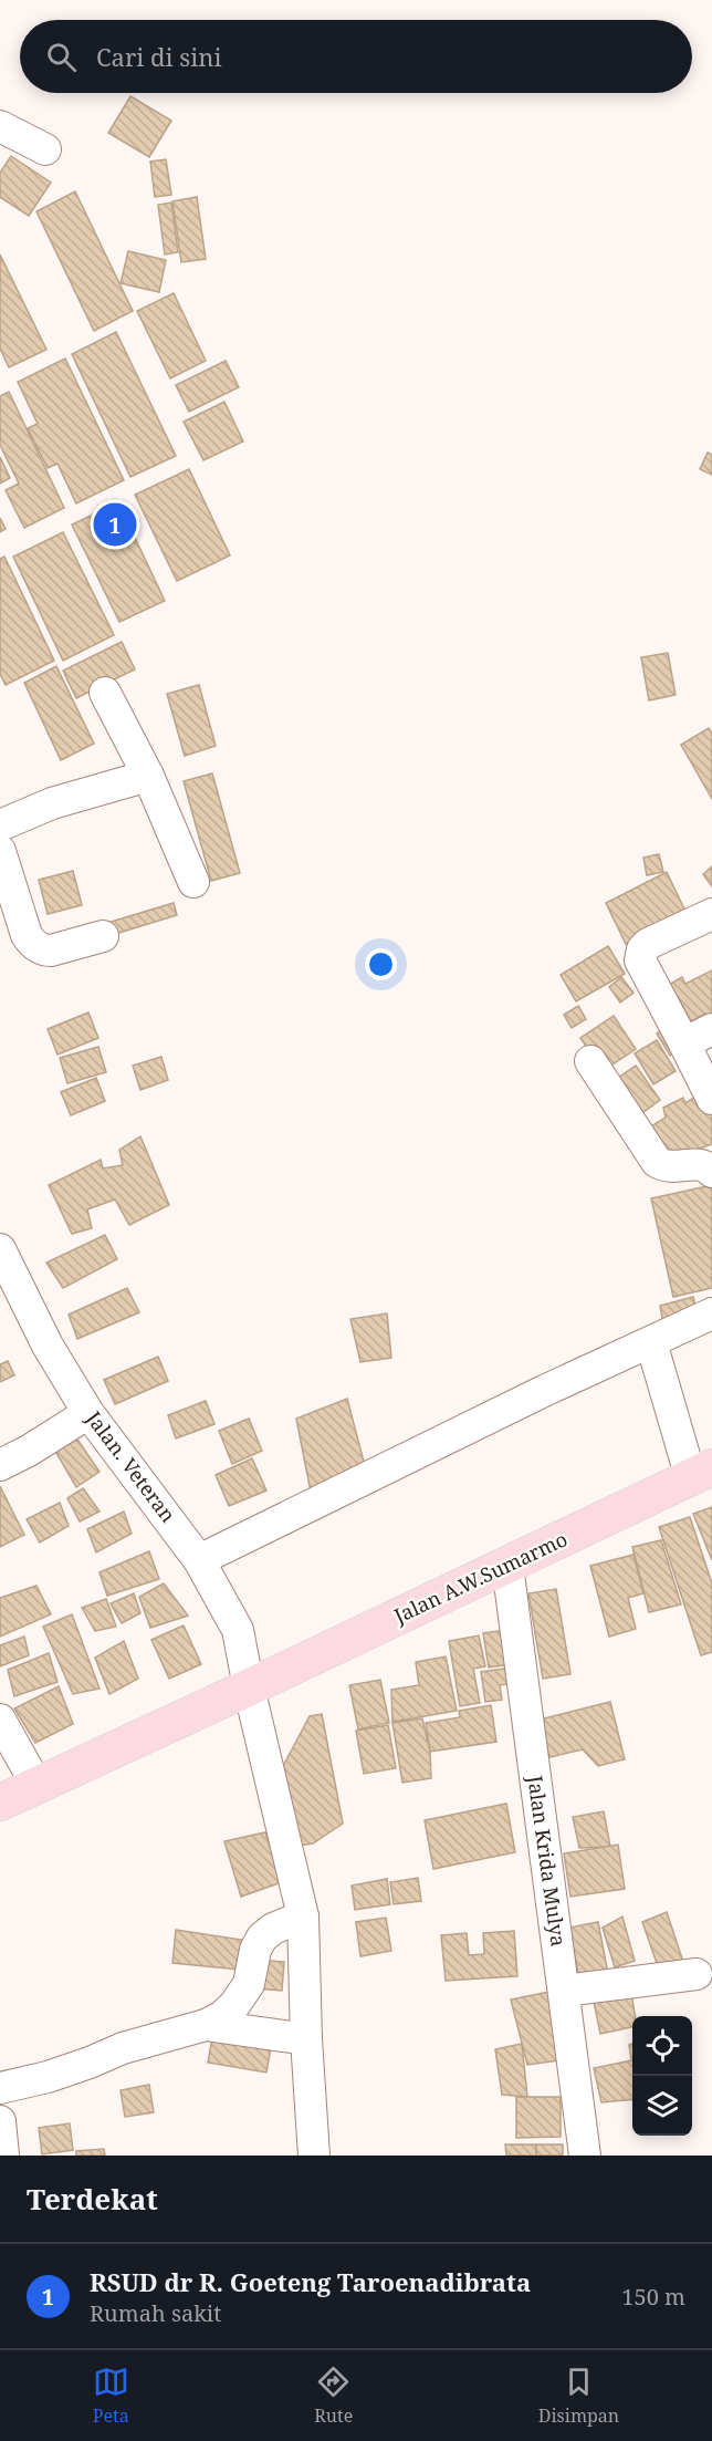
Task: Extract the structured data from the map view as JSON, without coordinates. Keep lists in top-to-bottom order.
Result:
{
  "streets": {
    "main road": ["Jalan A.W.Sumarmo"],
    "street": ["Jalan. Veteran", "Jalan Krida Mulya"]
  },
  "crossings": [
    ["Jalan. Veteran", "Jalan A.W.Sumarmo"],
    ["Jalan A.W.Sumarmo", "Jalan Krida Mulya"]
  ],
  "page": {
    "search": "Cari di sini",
    "pins": "1",
    "heading": "Terdekat",
    "list": [
      {
        "mark": "1",
        "name": "RSUD dr R. Goeteng Taroenadibrata",
        "note": "Rumah sakit",
        "value": "150 m"
      }
    ],
    "nav": ["Peta", "Rute", "Disimpan"]
  }
}
